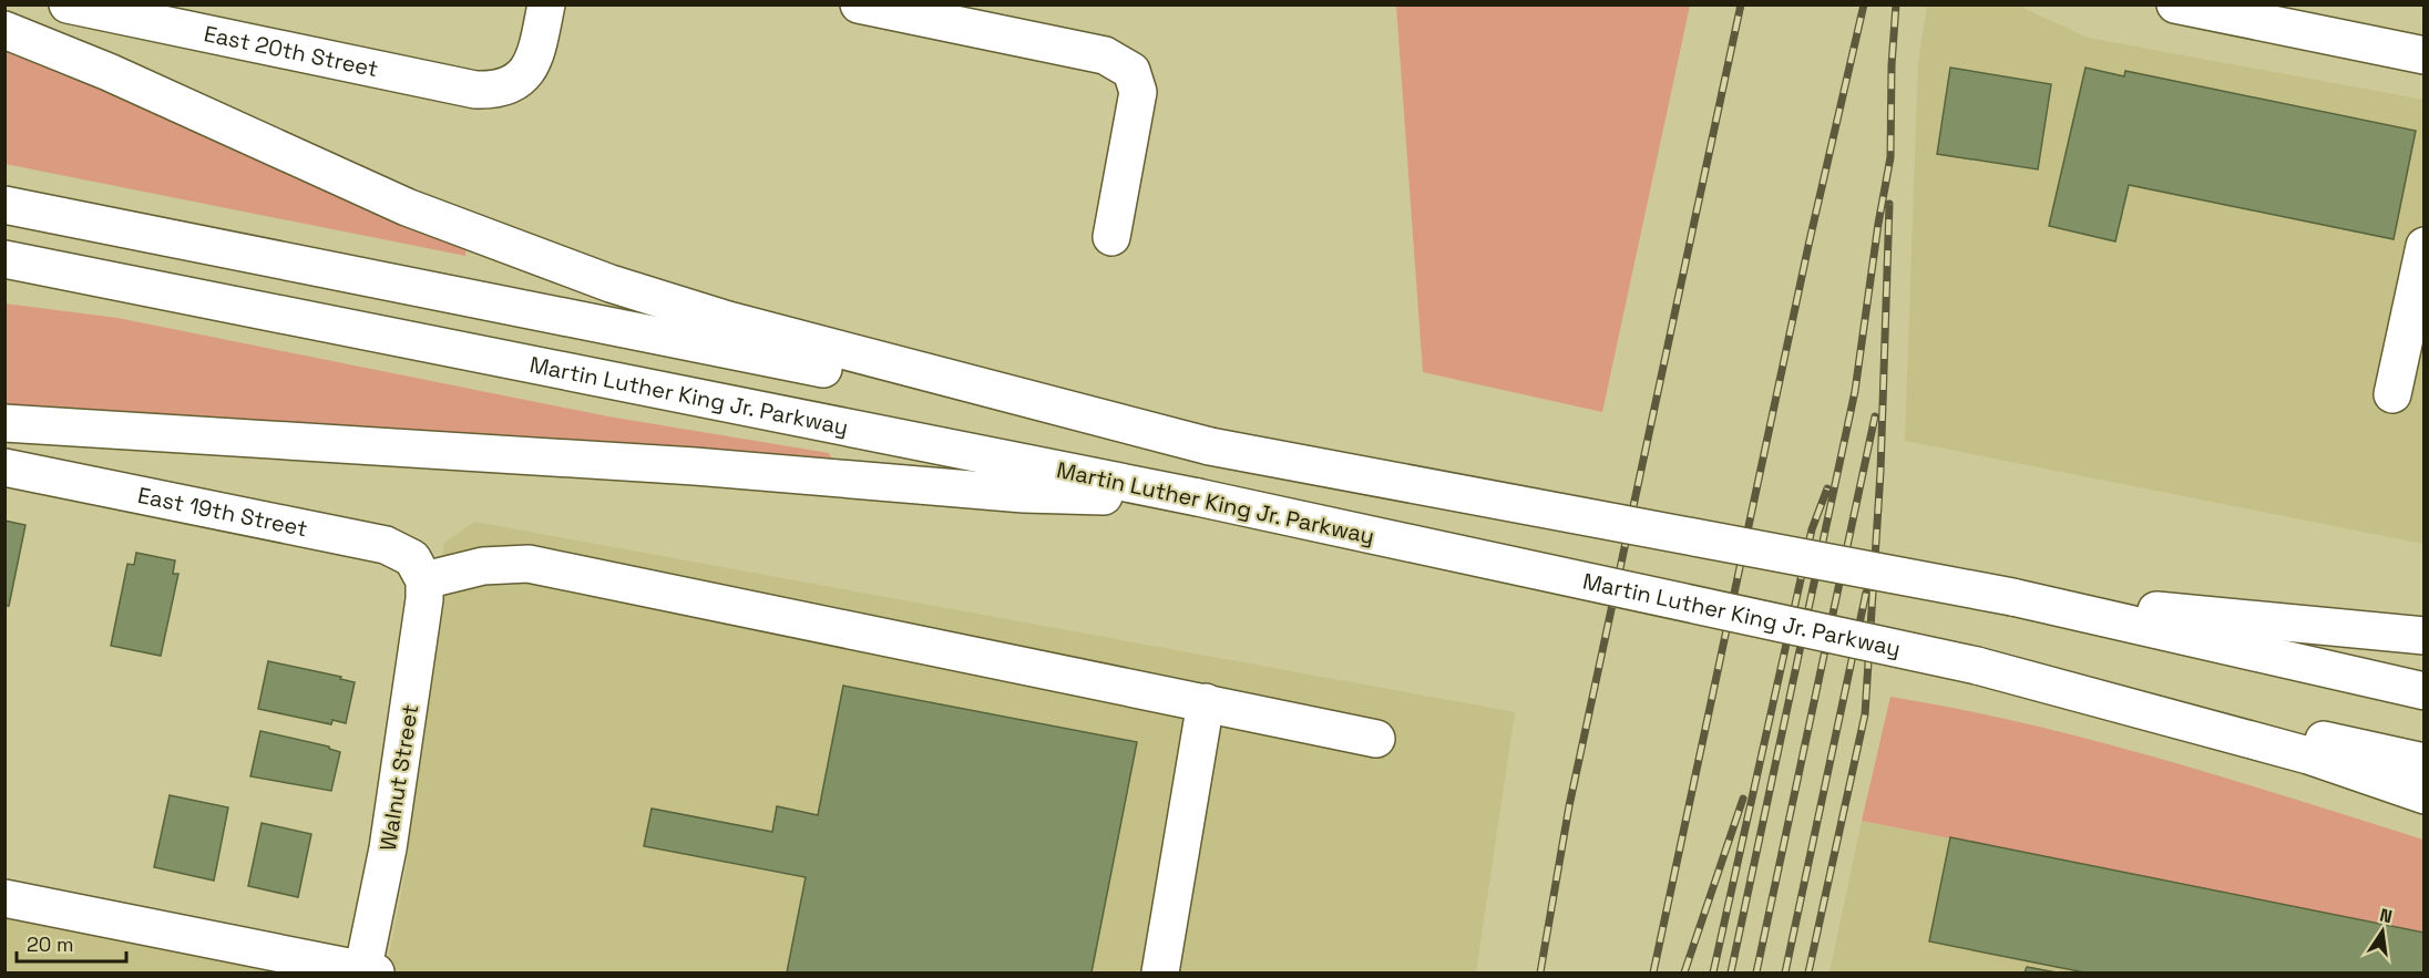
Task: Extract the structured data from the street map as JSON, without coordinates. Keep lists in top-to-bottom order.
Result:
{
  "streets": {
    "main road": [
      "East 20th Street",
      "Martin Luther King Jr. Parkway",
      "East 19th Street",
      "Walnut Street"
    ]
  },
  "crossings": [
    ["East 19th Street", "Walnut Street"]
  ],
  "scale_bar": "20 m",
  "north": "top"
}
